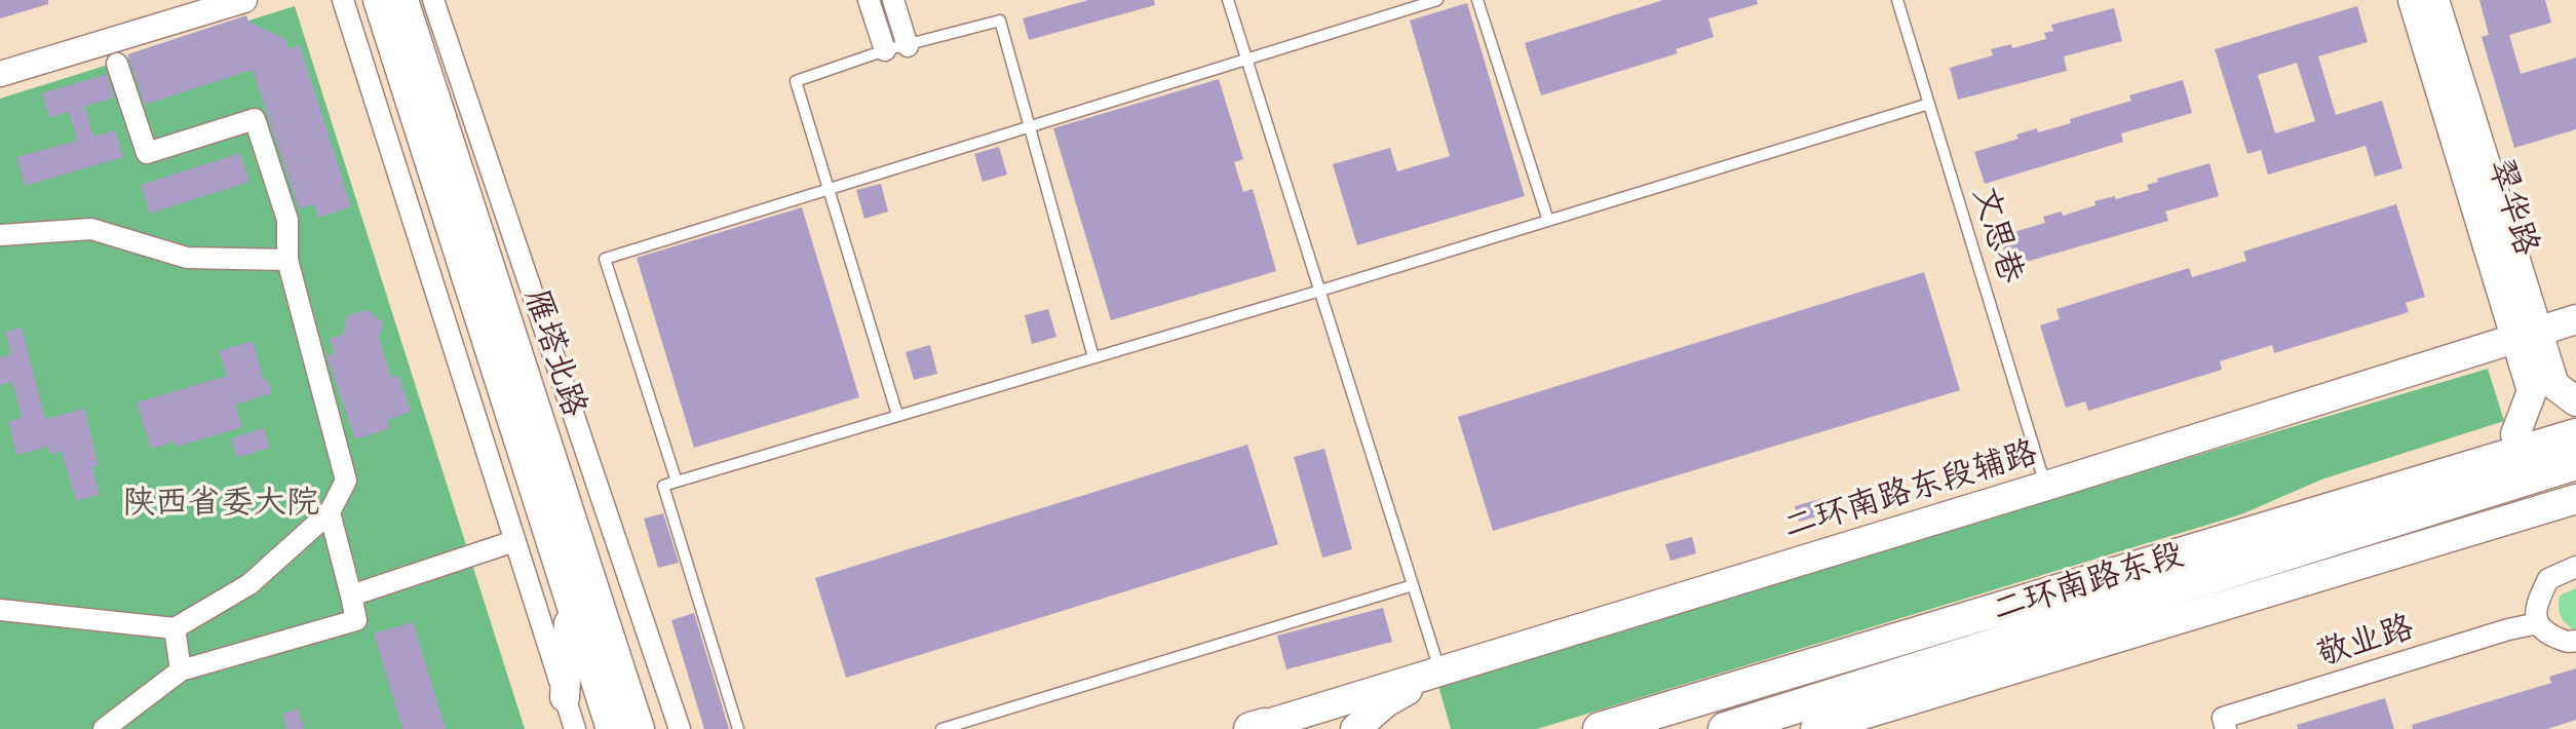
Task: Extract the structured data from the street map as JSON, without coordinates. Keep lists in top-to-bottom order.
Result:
{
  "streets": {
    "highway": ["二环南路东段"],
    "main road": ["翠华路", "雁塔北路", "二环南路东段辅路"],
    "street": ["敬业路"],
    "lane": ["文思巷"]
  },
  "crossings": [
    ["翠华路", "二环南路东段辅路"],
    ["文思巷", "二环南路东段辅路"]
  ],
  "parks": ["陕西省委大院"]
}
